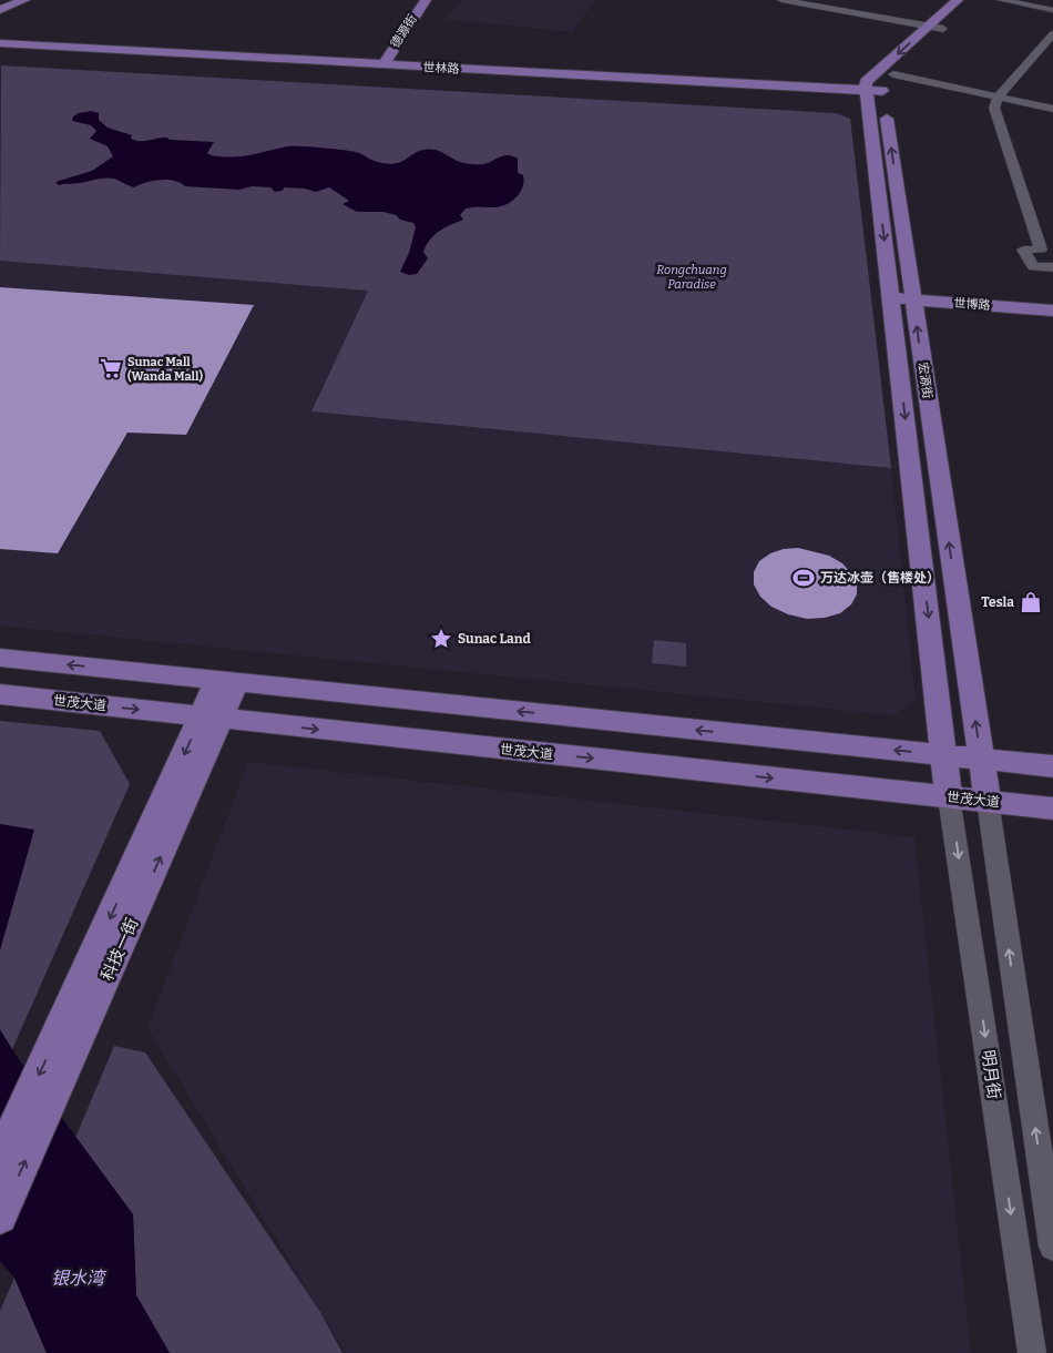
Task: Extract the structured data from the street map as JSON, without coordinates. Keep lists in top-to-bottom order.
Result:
{
  "streets": {
    "main road": [
      "德源街",
      "世林路",
      "世博路",
      "宏源街",
      "世茂大道",
      "科技一街"
    ],
    "street": ["明月街"]
  },
  "crossings": [
    ["德源街", "世林路"],
    ["世林路", "宏源街"],
    ["世博路", "宏源街"],
    ["宏源街", "世茂大道"],
    ["宏源街", "明月街"],
    ["世茂大道", "科技一街"],
    ["世茂大道", "明月街"]
  ],
  "water": ["银水湾"],
  "parks": ["Rongchuang Paradise"],
  "places": {
    "supermarket": ["Sunac Mall (Wanda Mall)"],
    "sports": ["万达冰壶（售楼处）"],
    "shop": ["Tesla"],
    "place": ["Sunac Land"]
  }
}
